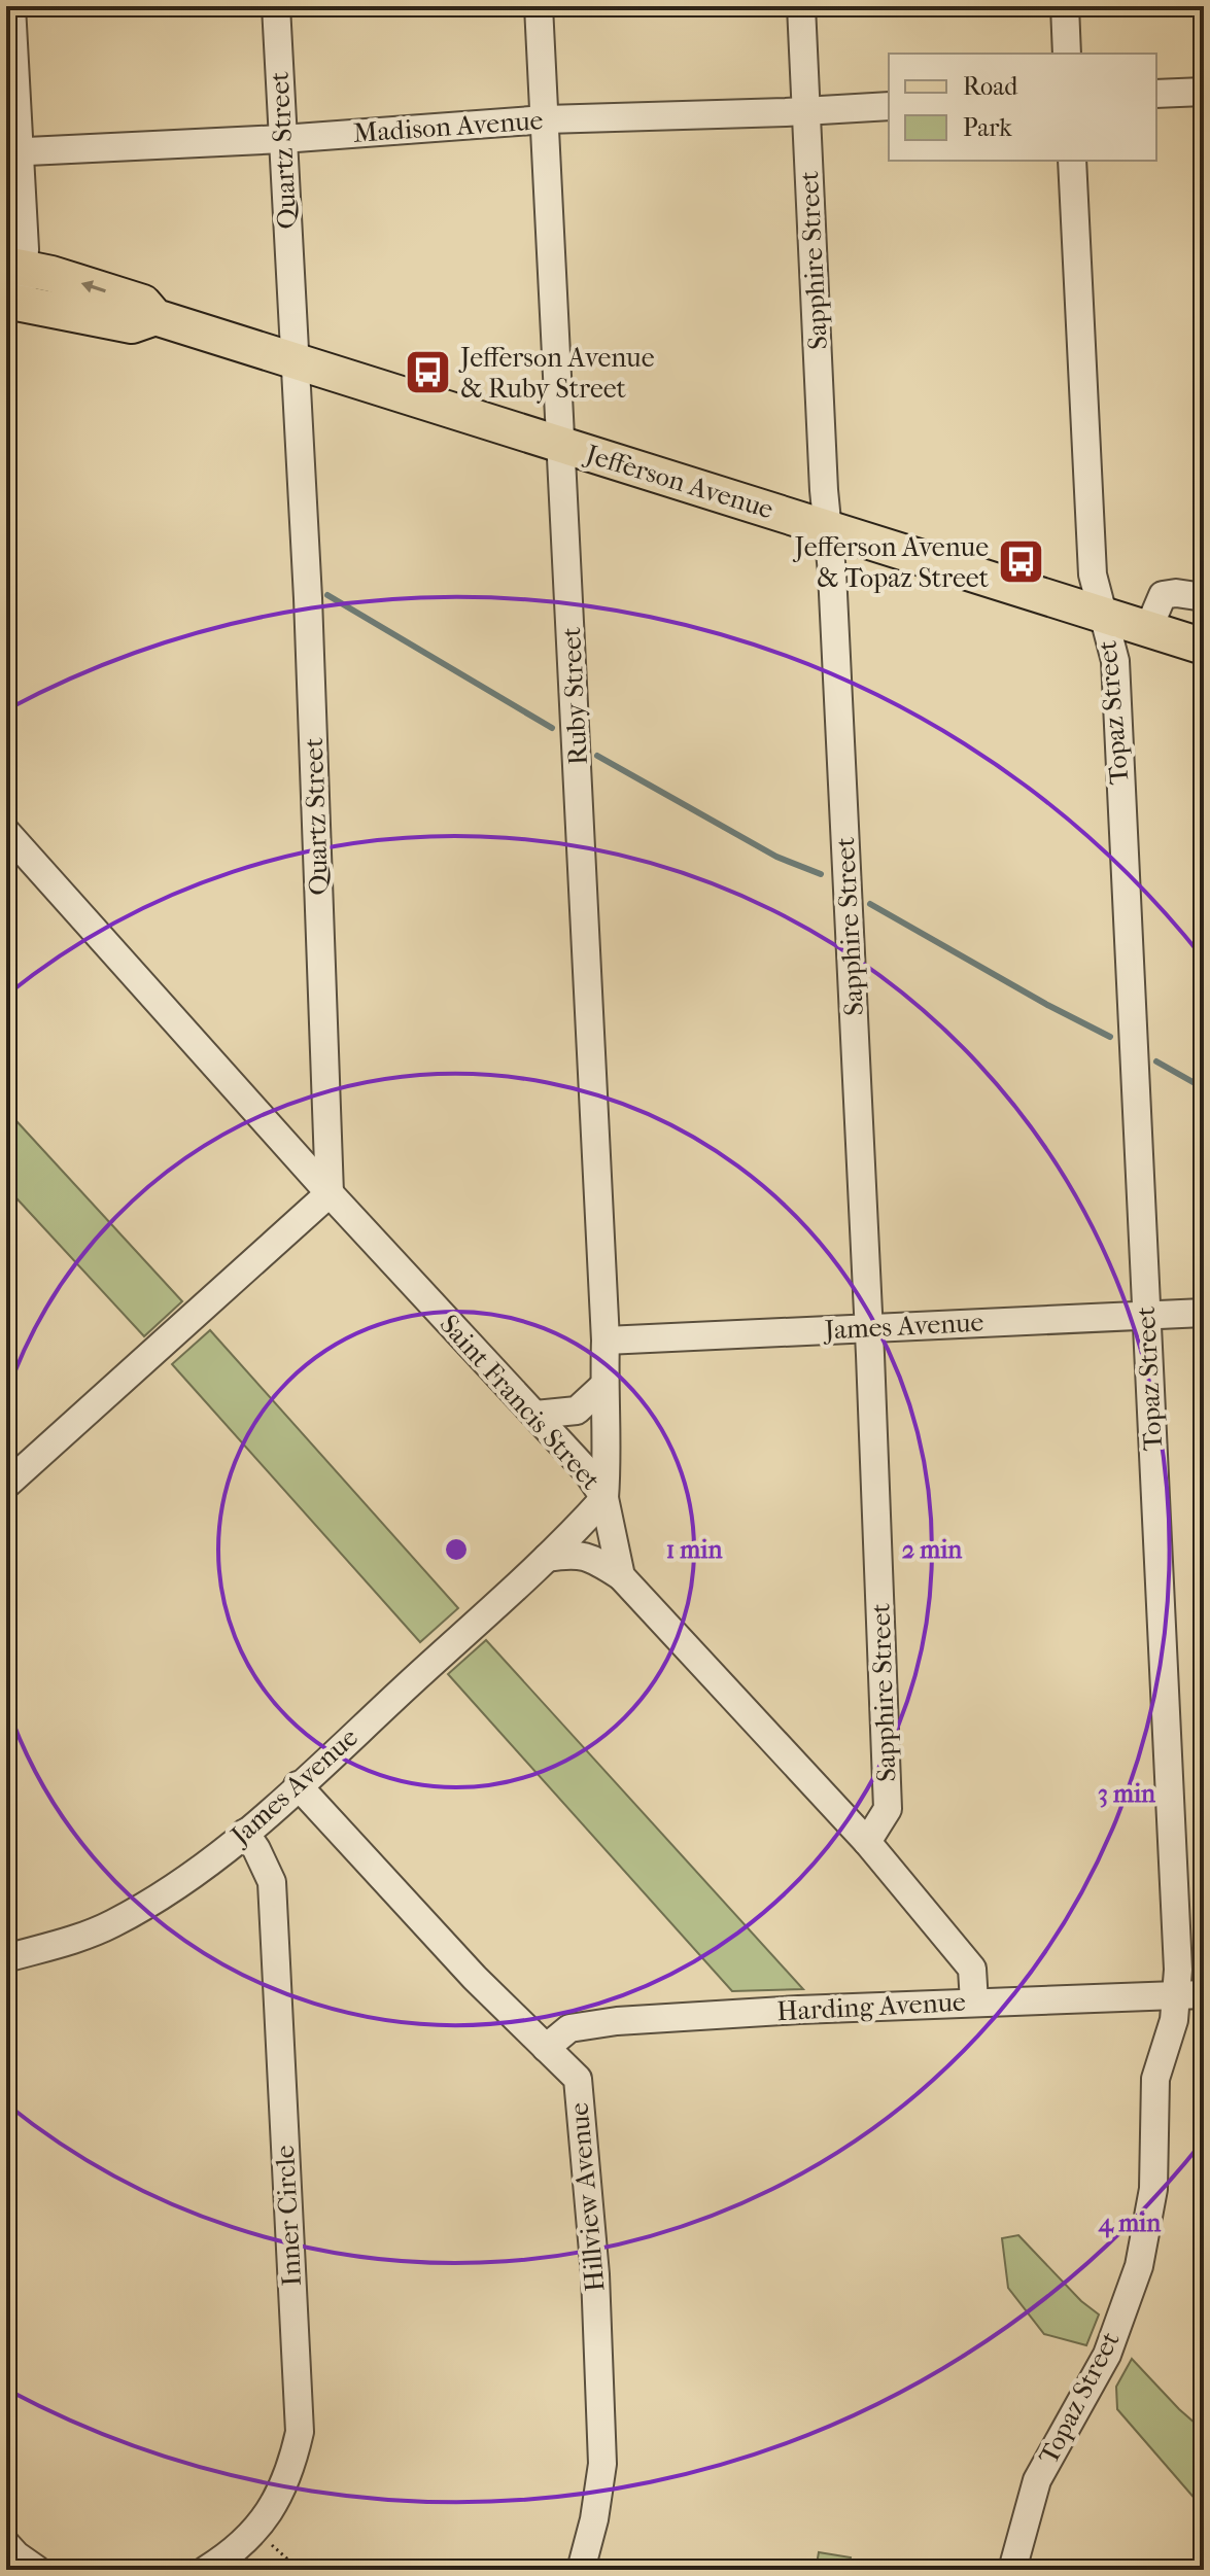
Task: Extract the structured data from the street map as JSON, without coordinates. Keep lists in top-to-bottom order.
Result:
{
  "streets": {
    "main road": ["Jefferson Avenue"],
    "street": [
      "Madison Avenue",
      "Quartz Street",
      "Sapphire Street",
      "Ruby Street",
      "Topaz Street",
      "James Avenue",
      "Saint Francis Street",
      "Harding Avenue",
      "Hillview Avenue",
      "Inner Circle"
    ]
  },
  "crossings": [
    ["Madison Avenue", "Quartz Street"],
    ["Madison Avenue", "Sapphire Street"],
    ["Madison Avenue", "Ruby Street"],
    ["Quartz Street", "Jefferson Avenue"],
    ["Quartz Street", "Saint Francis Street"],
    ["Sapphire Street", "Jefferson Avenue"],
    ["Sapphire Street", "James Avenue"],
    ["Jefferson Avenue", "Ruby Street"],
    ["Jefferson Avenue", "Topaz Street"],
    ["Ruby Street", "James Avenue"],
    ["Ruby Street", "Saint Francis Street"],
    ["Topaz Street", "James Avenue"],
    ["Topaz Street", "Harding Avenue"],
    ["James Avenue", "Saint Francis Street"],
    ["James Avenue", "Hillview Avenue"],
    ["James Avenue", "Inner Circle"],
    ["Harding Avenue", "Hillview Avenue"]
  ],
  "places": {
    "bus stop": ["Jefferson Avenue & Ruby Street", "Jefferson Avenue & Topaz Street"]
  },
  "legend": ["Road", "Park"],
  "rings": [
    "1 min",
    "2 min",
    "3 min",
    "4 min"
  ]
}
